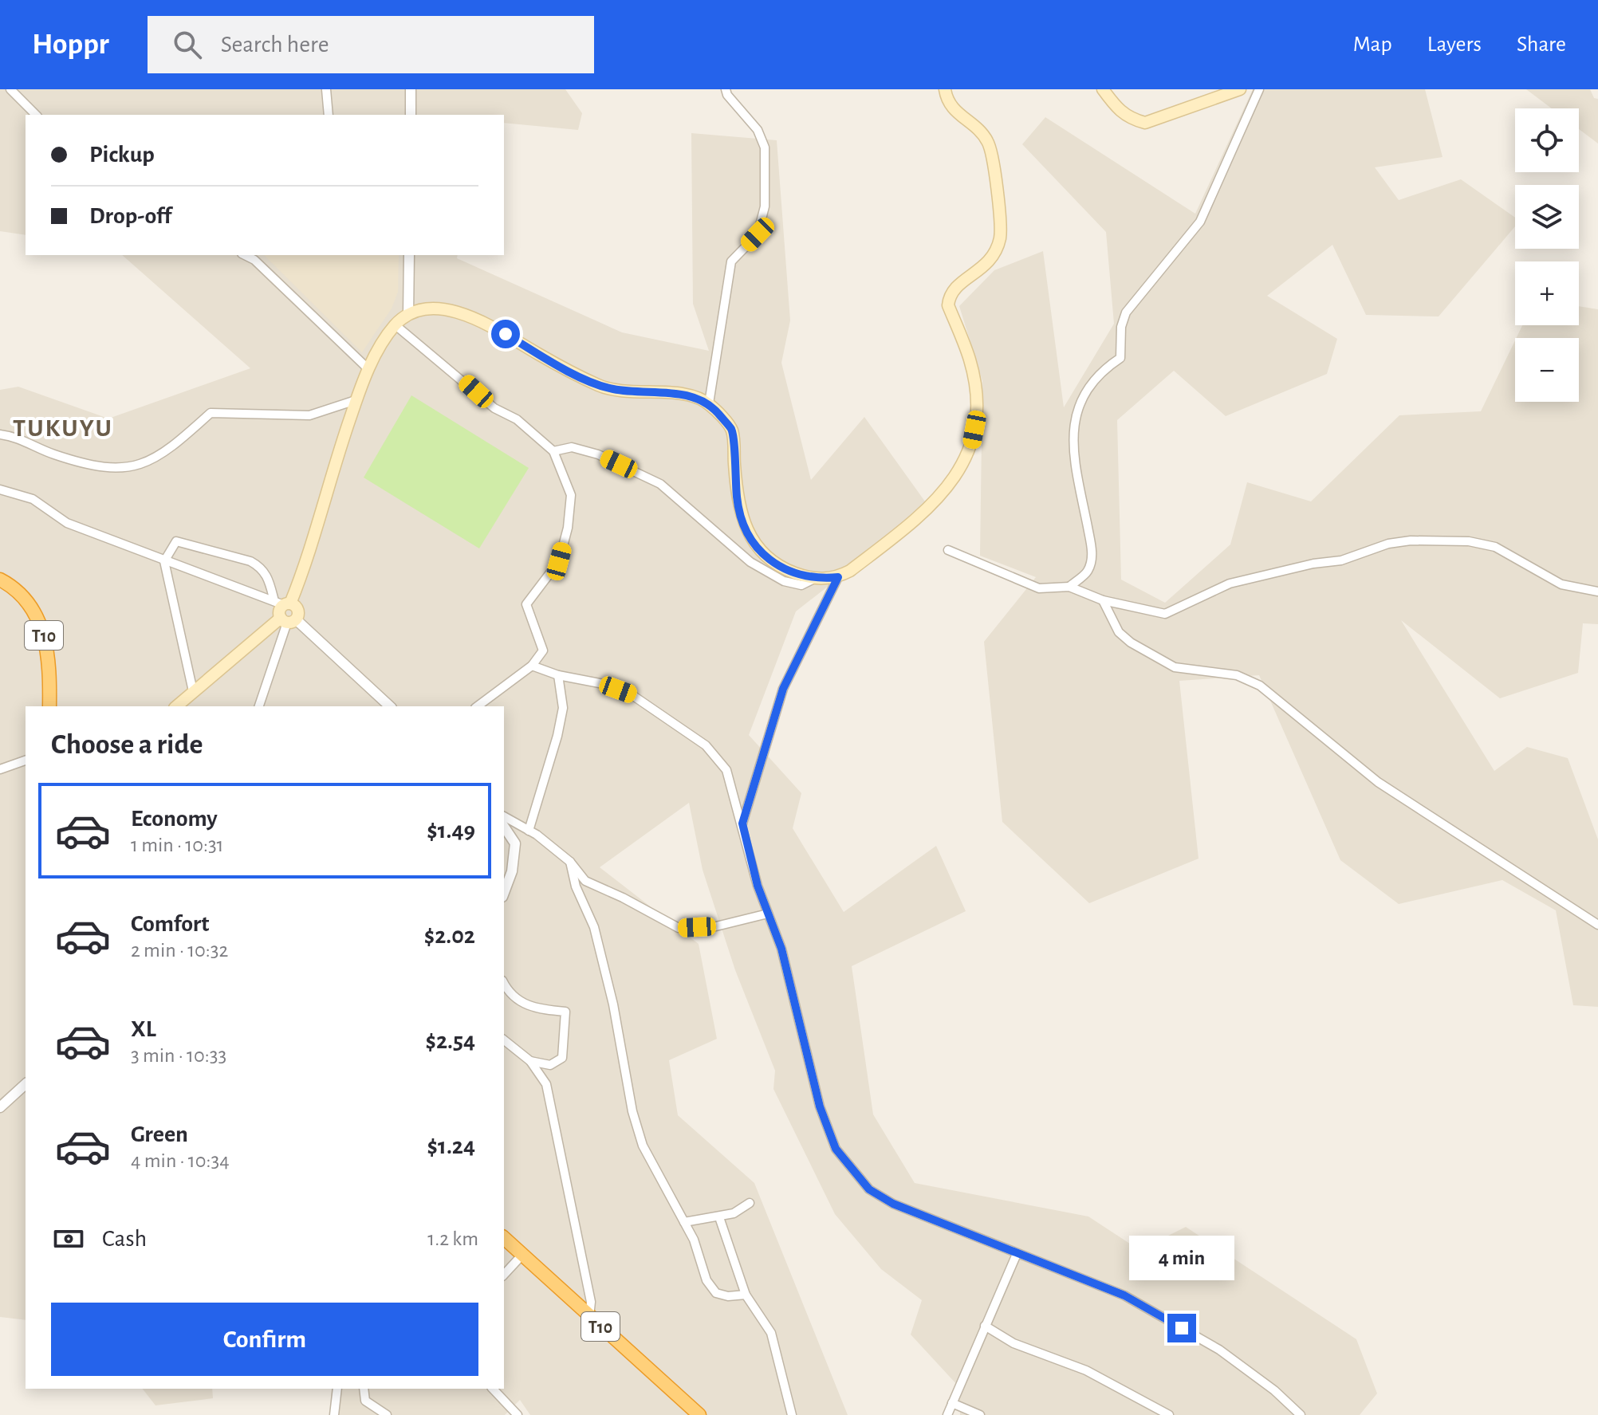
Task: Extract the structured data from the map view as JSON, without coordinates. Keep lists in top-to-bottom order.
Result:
{
  "streets": {
    "highway": ["T10"]
  },
  "districts": ["TUKUYU"],
  "page": {
    "header": "Hoppr",
    "search": "Search here",
    "nav": ["Map", "Layers", "Share"],
    "map_buttons": ["+", "−"],
    "banner": ["Pickup", "Drop-off"],
    "heading": "Choose a ride",
    "list": [
      {
        "name": "Economy",
        "note": "1 min · 10:31",
        "value": "$1.49"
      },
      {
        "name": "Comfort",
        "note": "2 min · 10:32",
        "value": "$2.02"
      },
      {
        "name": "XL",
        "note": "3 min · 10:33",
        "value": "$2.54"
      },
      {
        "name": "Green",
        "note": "4 min · 10:34",
        "value": "$1.24"
      }
    ],
    "pay": ["Cash", "1.2 km"],
    "bubble": "4 min",
    "buttons": "Confirm"
  }
}
